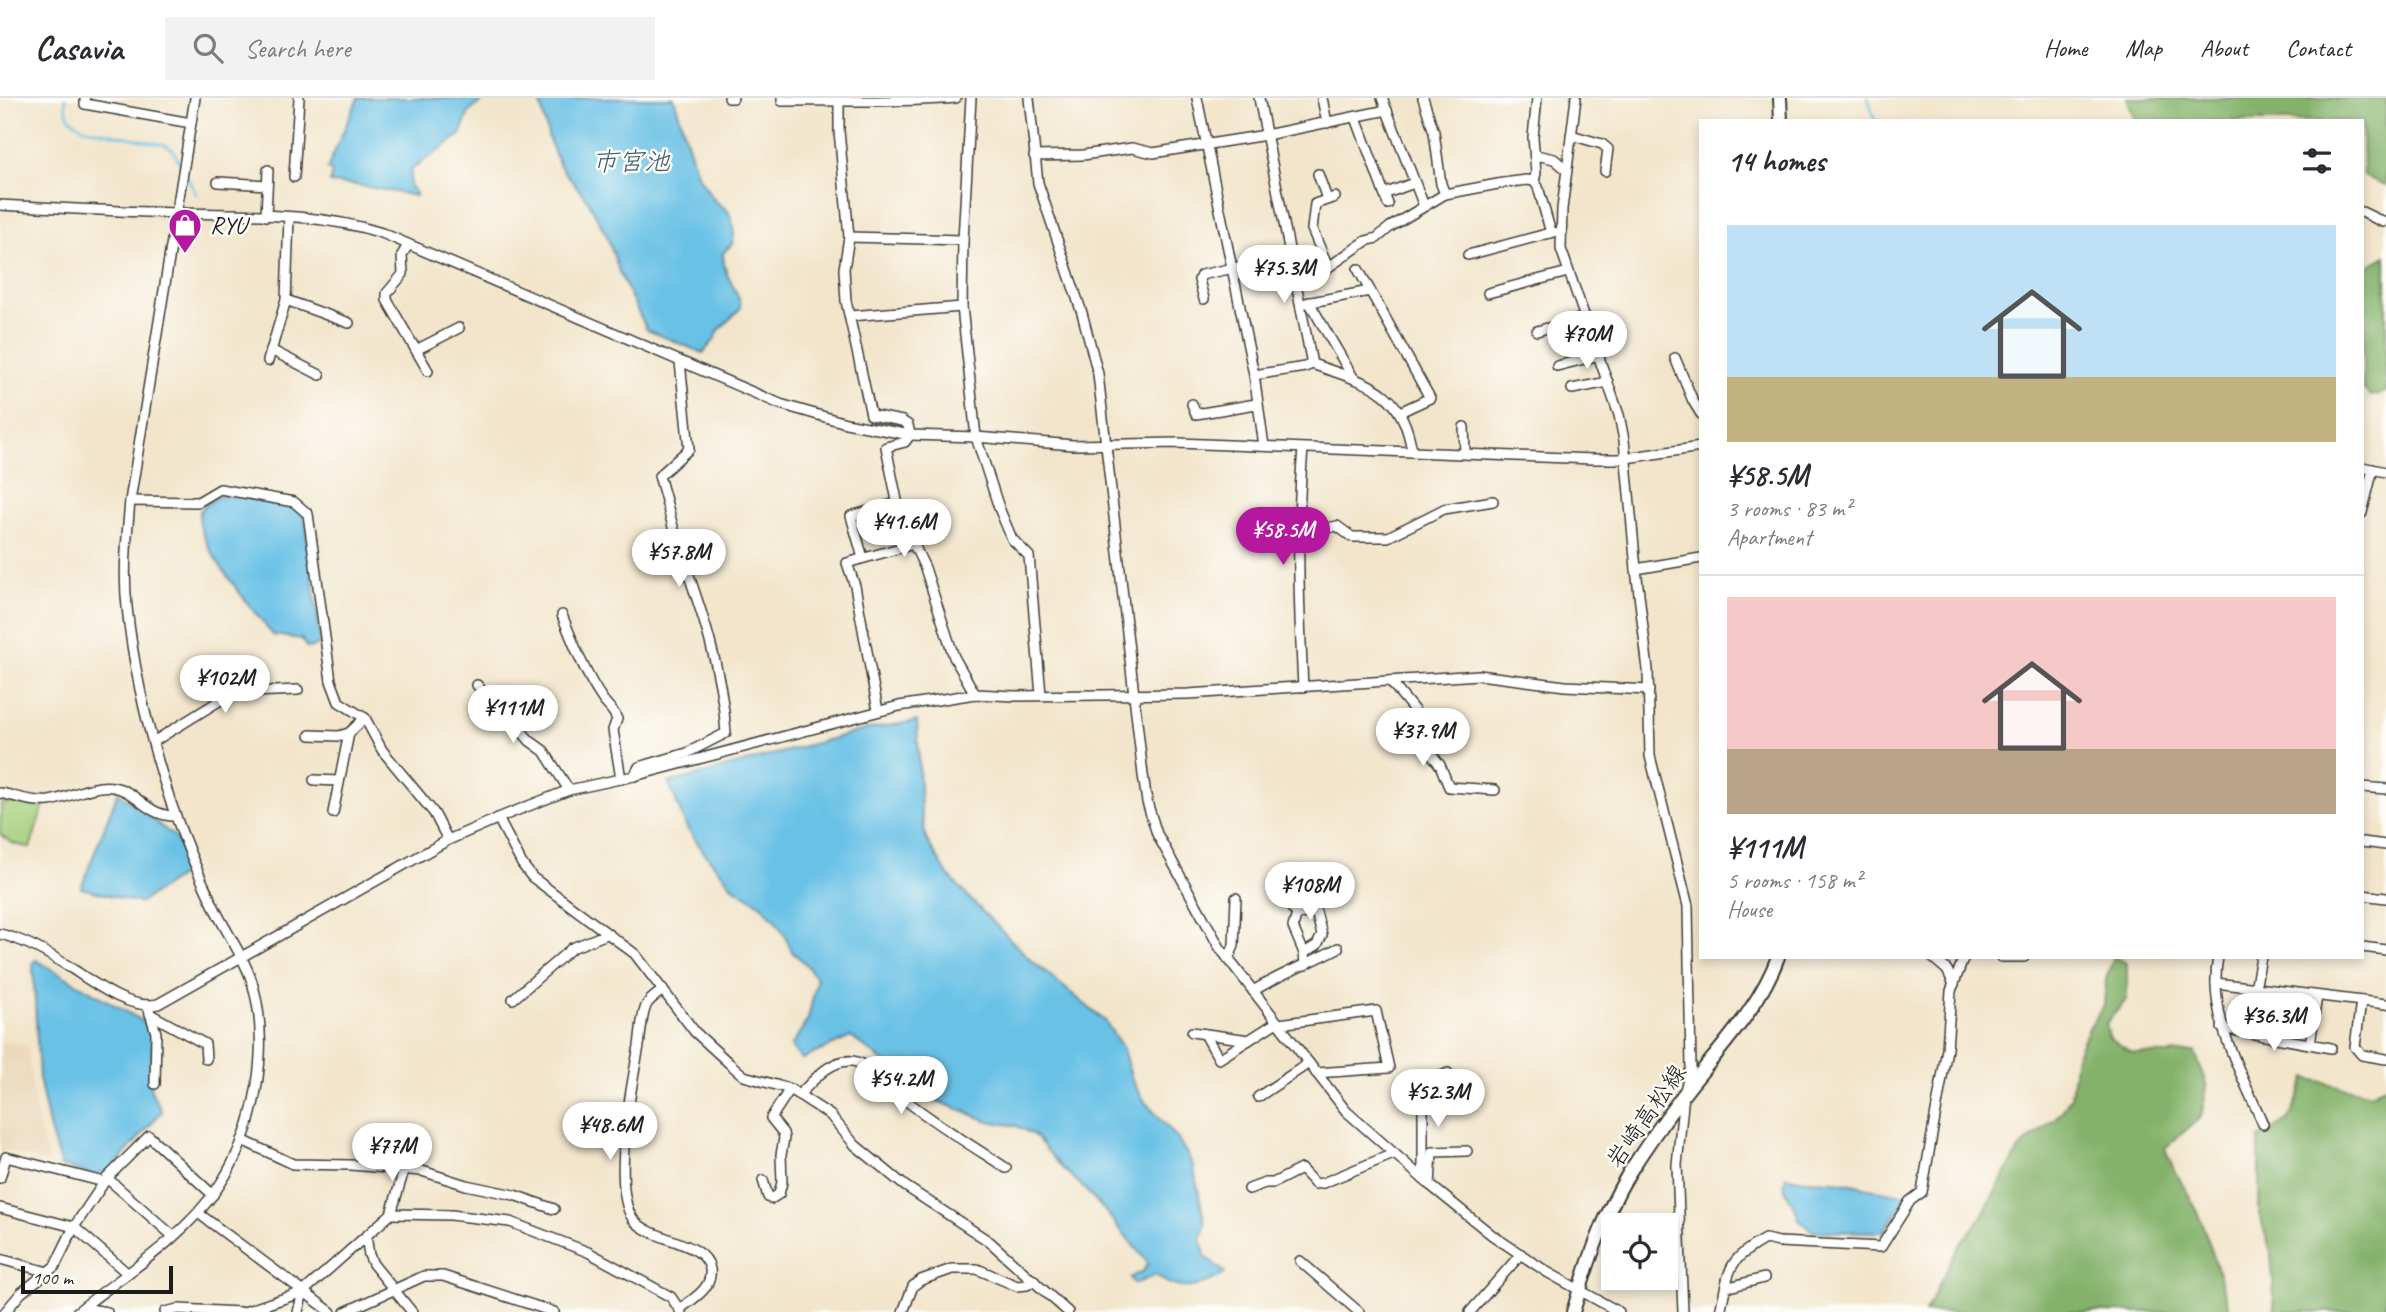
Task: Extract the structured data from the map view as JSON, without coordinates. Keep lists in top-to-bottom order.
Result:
{
  "streets": {
    "main road": ["岩崎高松線"]
  },
  "water": ["市宮池"],
  "places": {
    "shop": ["RYU"]
  },
  "scale_bar": "100 m",
  "page": {
    "header": "Casavia",
    "search": "Search here",
    "nav": [
      "Home",
      "Map",
      "About",
      "Contact"
    ],
    "heading": "14 homes",
    "list": [
      {
        "name": "¥58.5M",
        "note": "3 rooms · 83 m² · Apartment"
      },
      {
        "name": "¥111M",
        "note": "5 rooms · 158 m² · House"
      }
    ],
    "price": [
      "¥75.3M",
      "¥70M",
      "¥41.6M",
      "¥58.5M",
      "¥57.8M",
      "¥102M",
      "¥111M",
      "¥37.9M",
      "¥108M",
      "¥36.3M",
      "¥54.2M",
      "¥52.3M",
      "¥48.6M",
      "¥77M"
    ],
    "scale": "100 m"
  }
}
